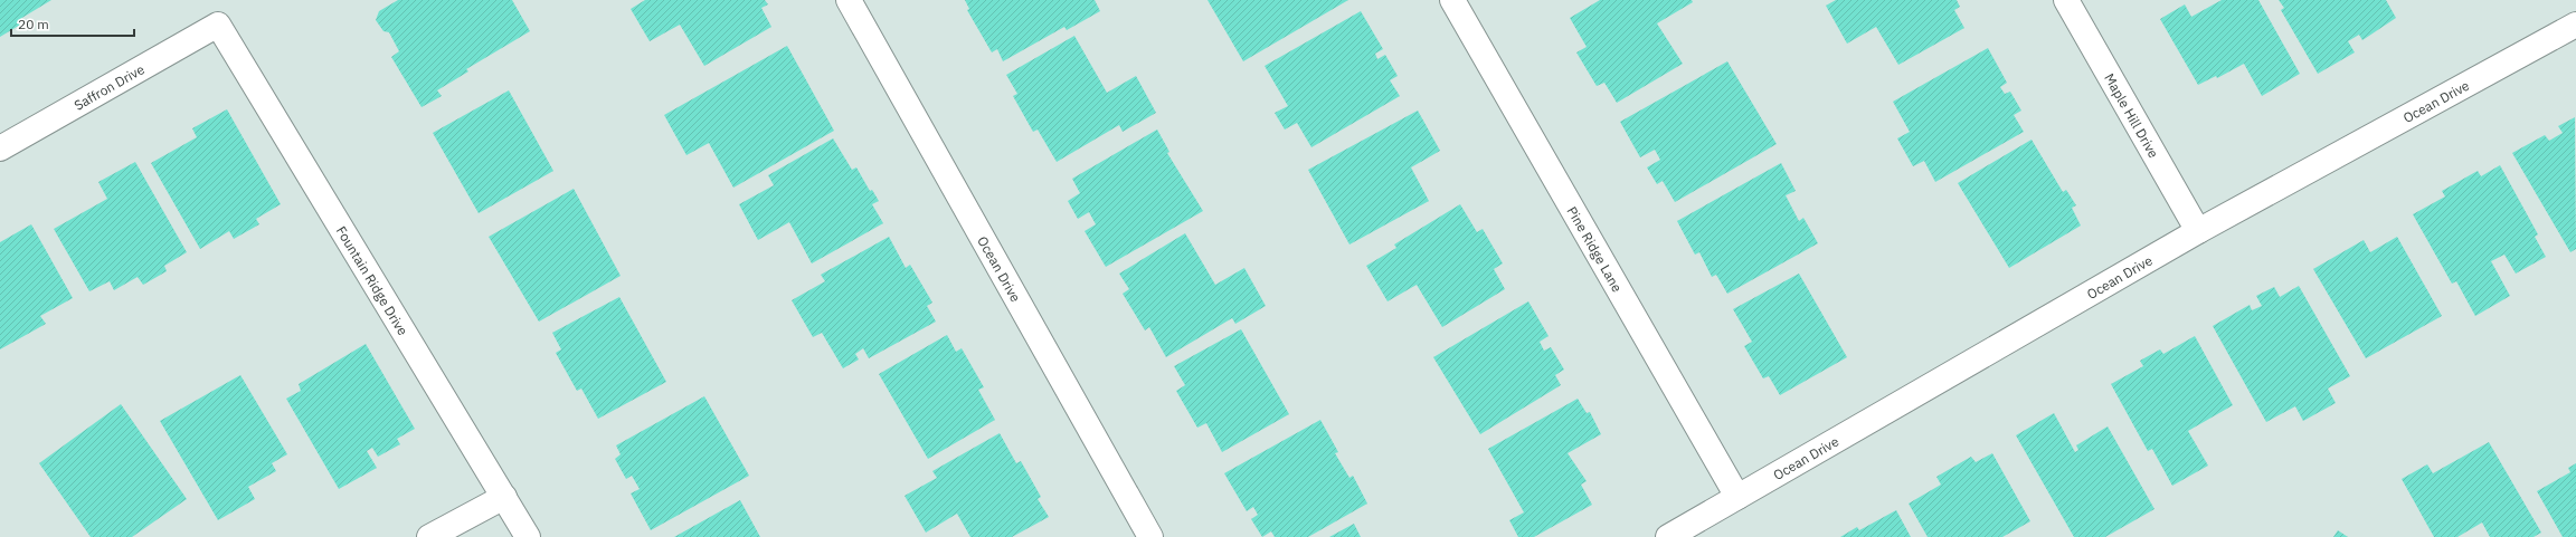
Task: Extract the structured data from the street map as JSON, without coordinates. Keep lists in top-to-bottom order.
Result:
{
  "streets": {
    "street": [
      "Saffron Drive",
      "Ocean Drive",
      "Maple Hill Drive",
      "Pine Ridge Lane",
      "Fountain Ridge Drive"
    ]
  },
  "crossings": [
    ["Saffron Drive", "Fountain Ridge Drive"],
    ["Ocean Drive", "Maple Hill Drive"],
    ["Ocean Drive", "Pine Ridge Lane"]
  ],
  "scale_bar": "20 m"
}
